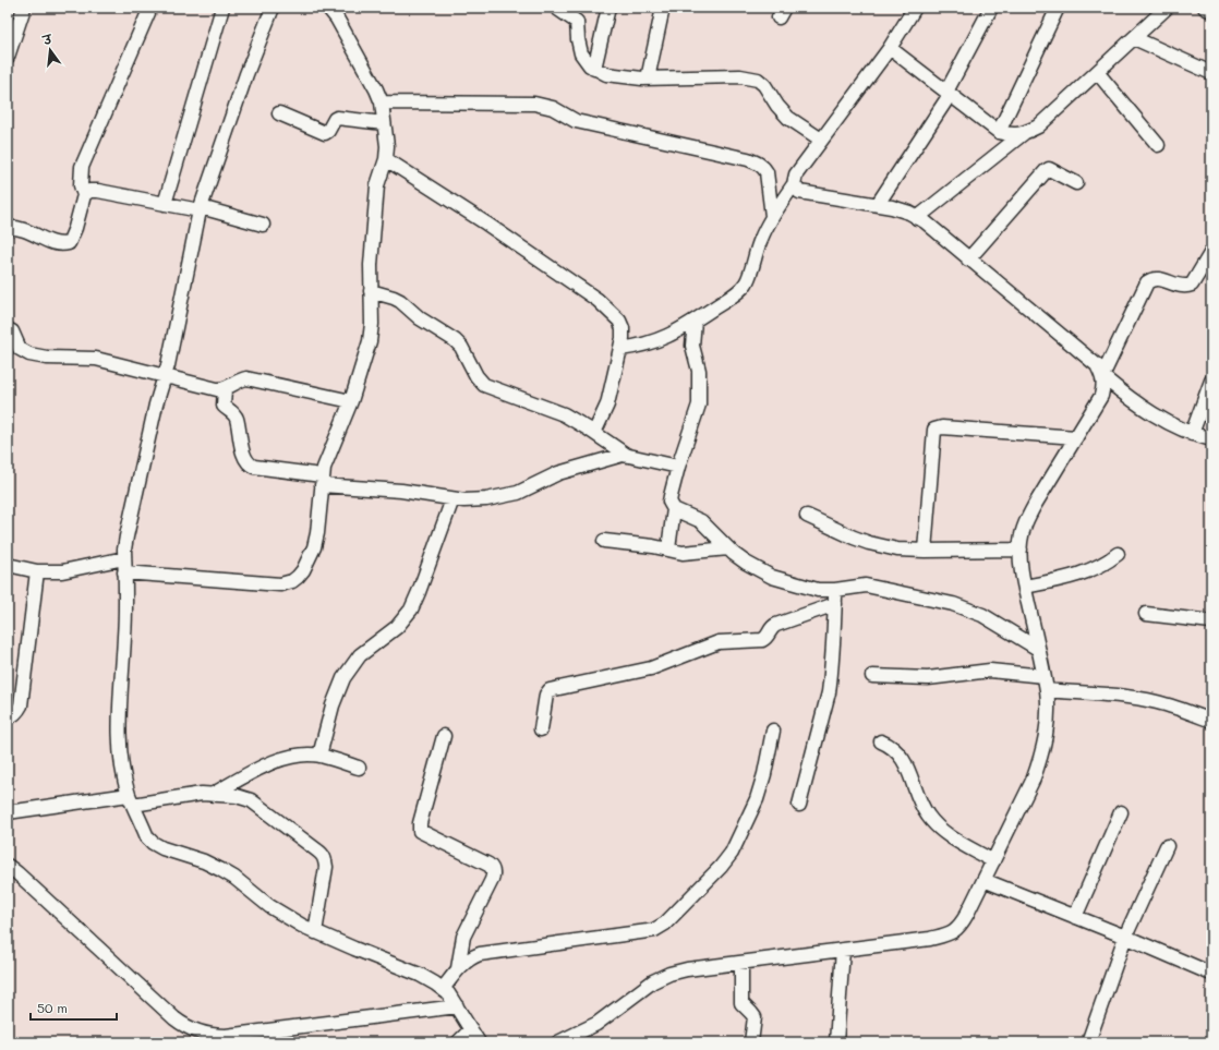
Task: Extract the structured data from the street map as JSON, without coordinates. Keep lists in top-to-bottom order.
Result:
{
  "scale_bar": "50 m",
  "north": "top"
}
